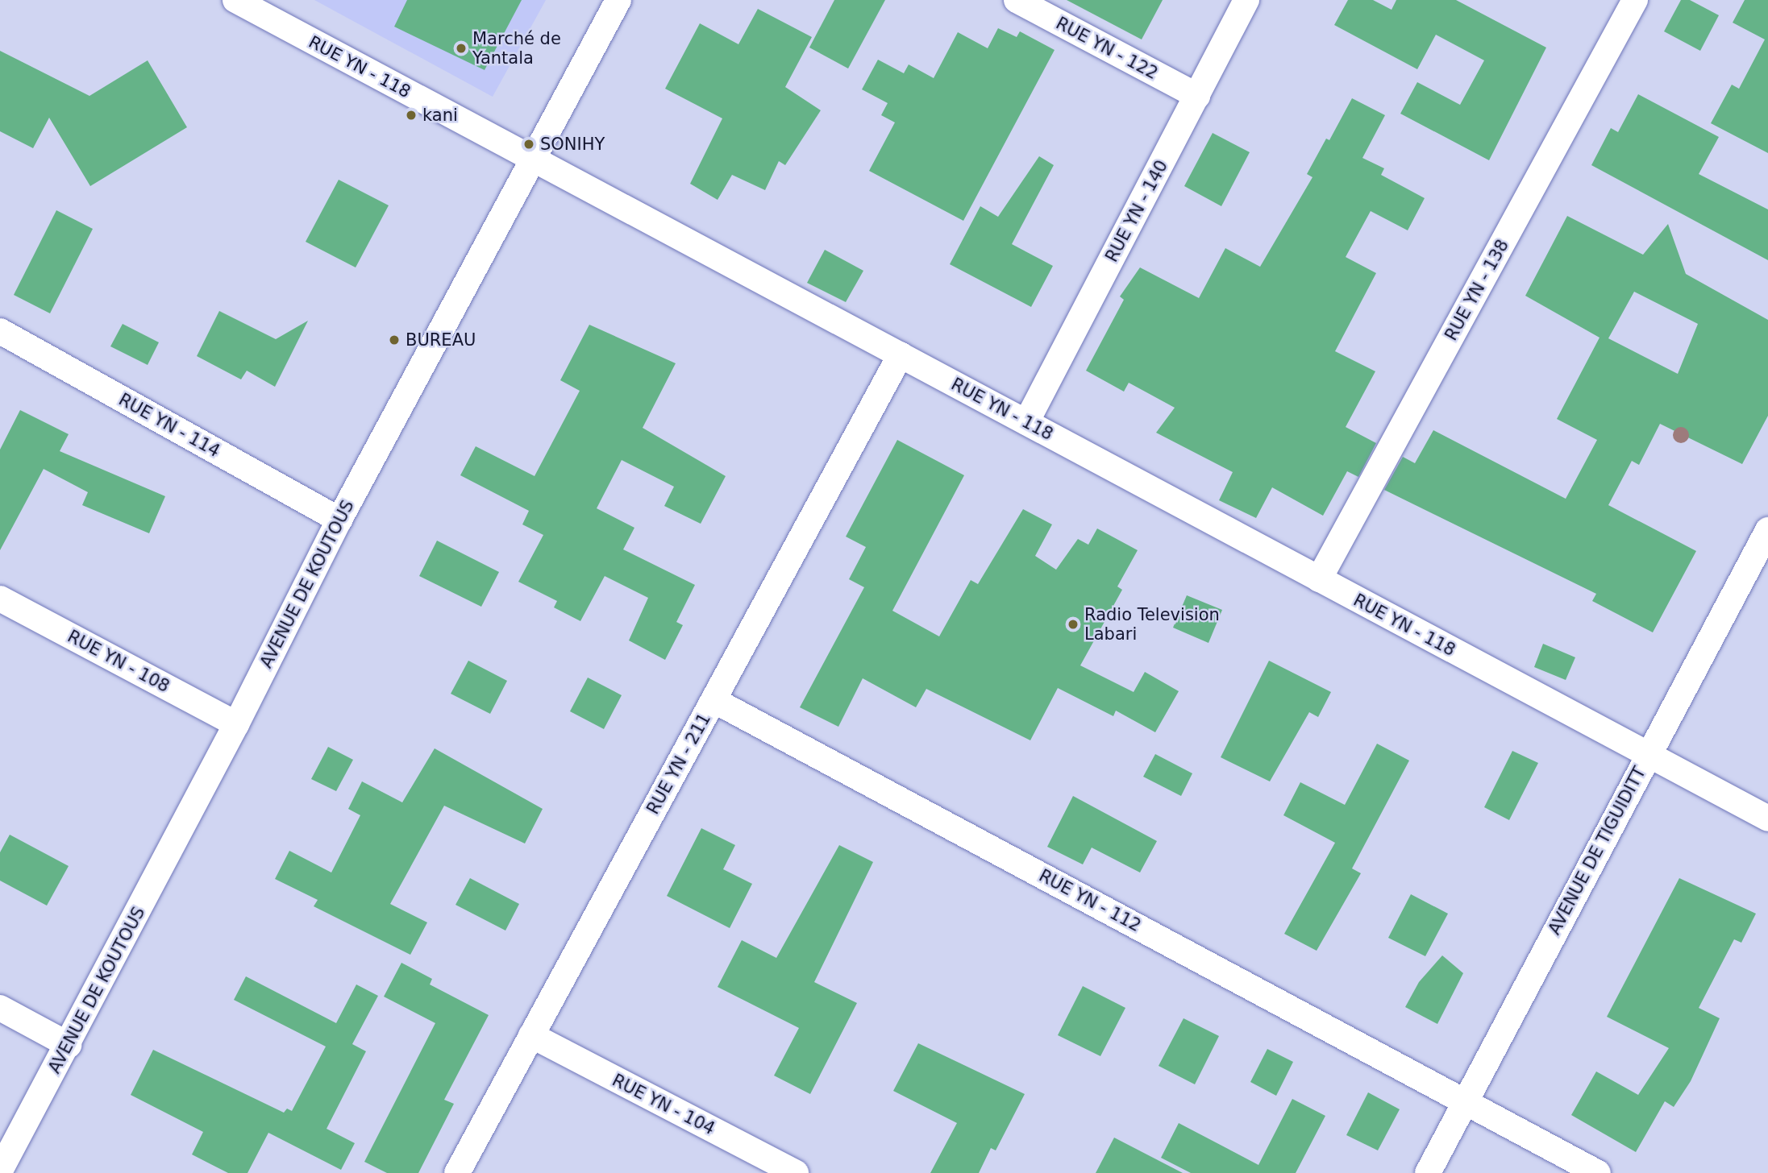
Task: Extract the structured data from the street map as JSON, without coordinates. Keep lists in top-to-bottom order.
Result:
{
  "streets": {
    "street": [
      "RUE YN - 122",
      "RUE YN - 118",
      "RUE YN - 140",
      "RUE YN - 138",
      "RUE YN - 114",
      "AVENUE DE KOUTOUS",
      "RUE YN - 108",
      "RUE YN - 211",
      "AVENUE DE TIGUIDITT",
      "RUE YN - 112",
      "RUE YN - 104"
    ]
  },
  "crossings": [
    ["RUE YN - 122", "RUE YN - 140"],
    ["RUE YN - 118", "RUE YN - 140"],
    ["RUE YN - 118", "RUE YN - 138"],
    ["RUE YN - 118", "AVENUE DE KOUTOUS"],
    ["RUE YN - 118", "RUE YN - 211"],
    ["RUE YN - 118", "AVENUE DE TIGUIDITT"],
    ["RUE YN - 114", "AVENUE DE KOUTOUS"],
    ["AVENUE DE KOUTOUS", "RUE YN - 108"],
    ["RUE YN - 211", "RUE YN - 112"],
    ["RUE YN - 211", "RUE YN - 104"],
    ["AVENUE DE TIGUIDITT", "RUE YN - 112"]
  ],
  "places": [
    "Marché de Yantala",
    "kani",
    "SONIHY",
    "BUREAU",
    "Radio Television Labari"
  ]
}
